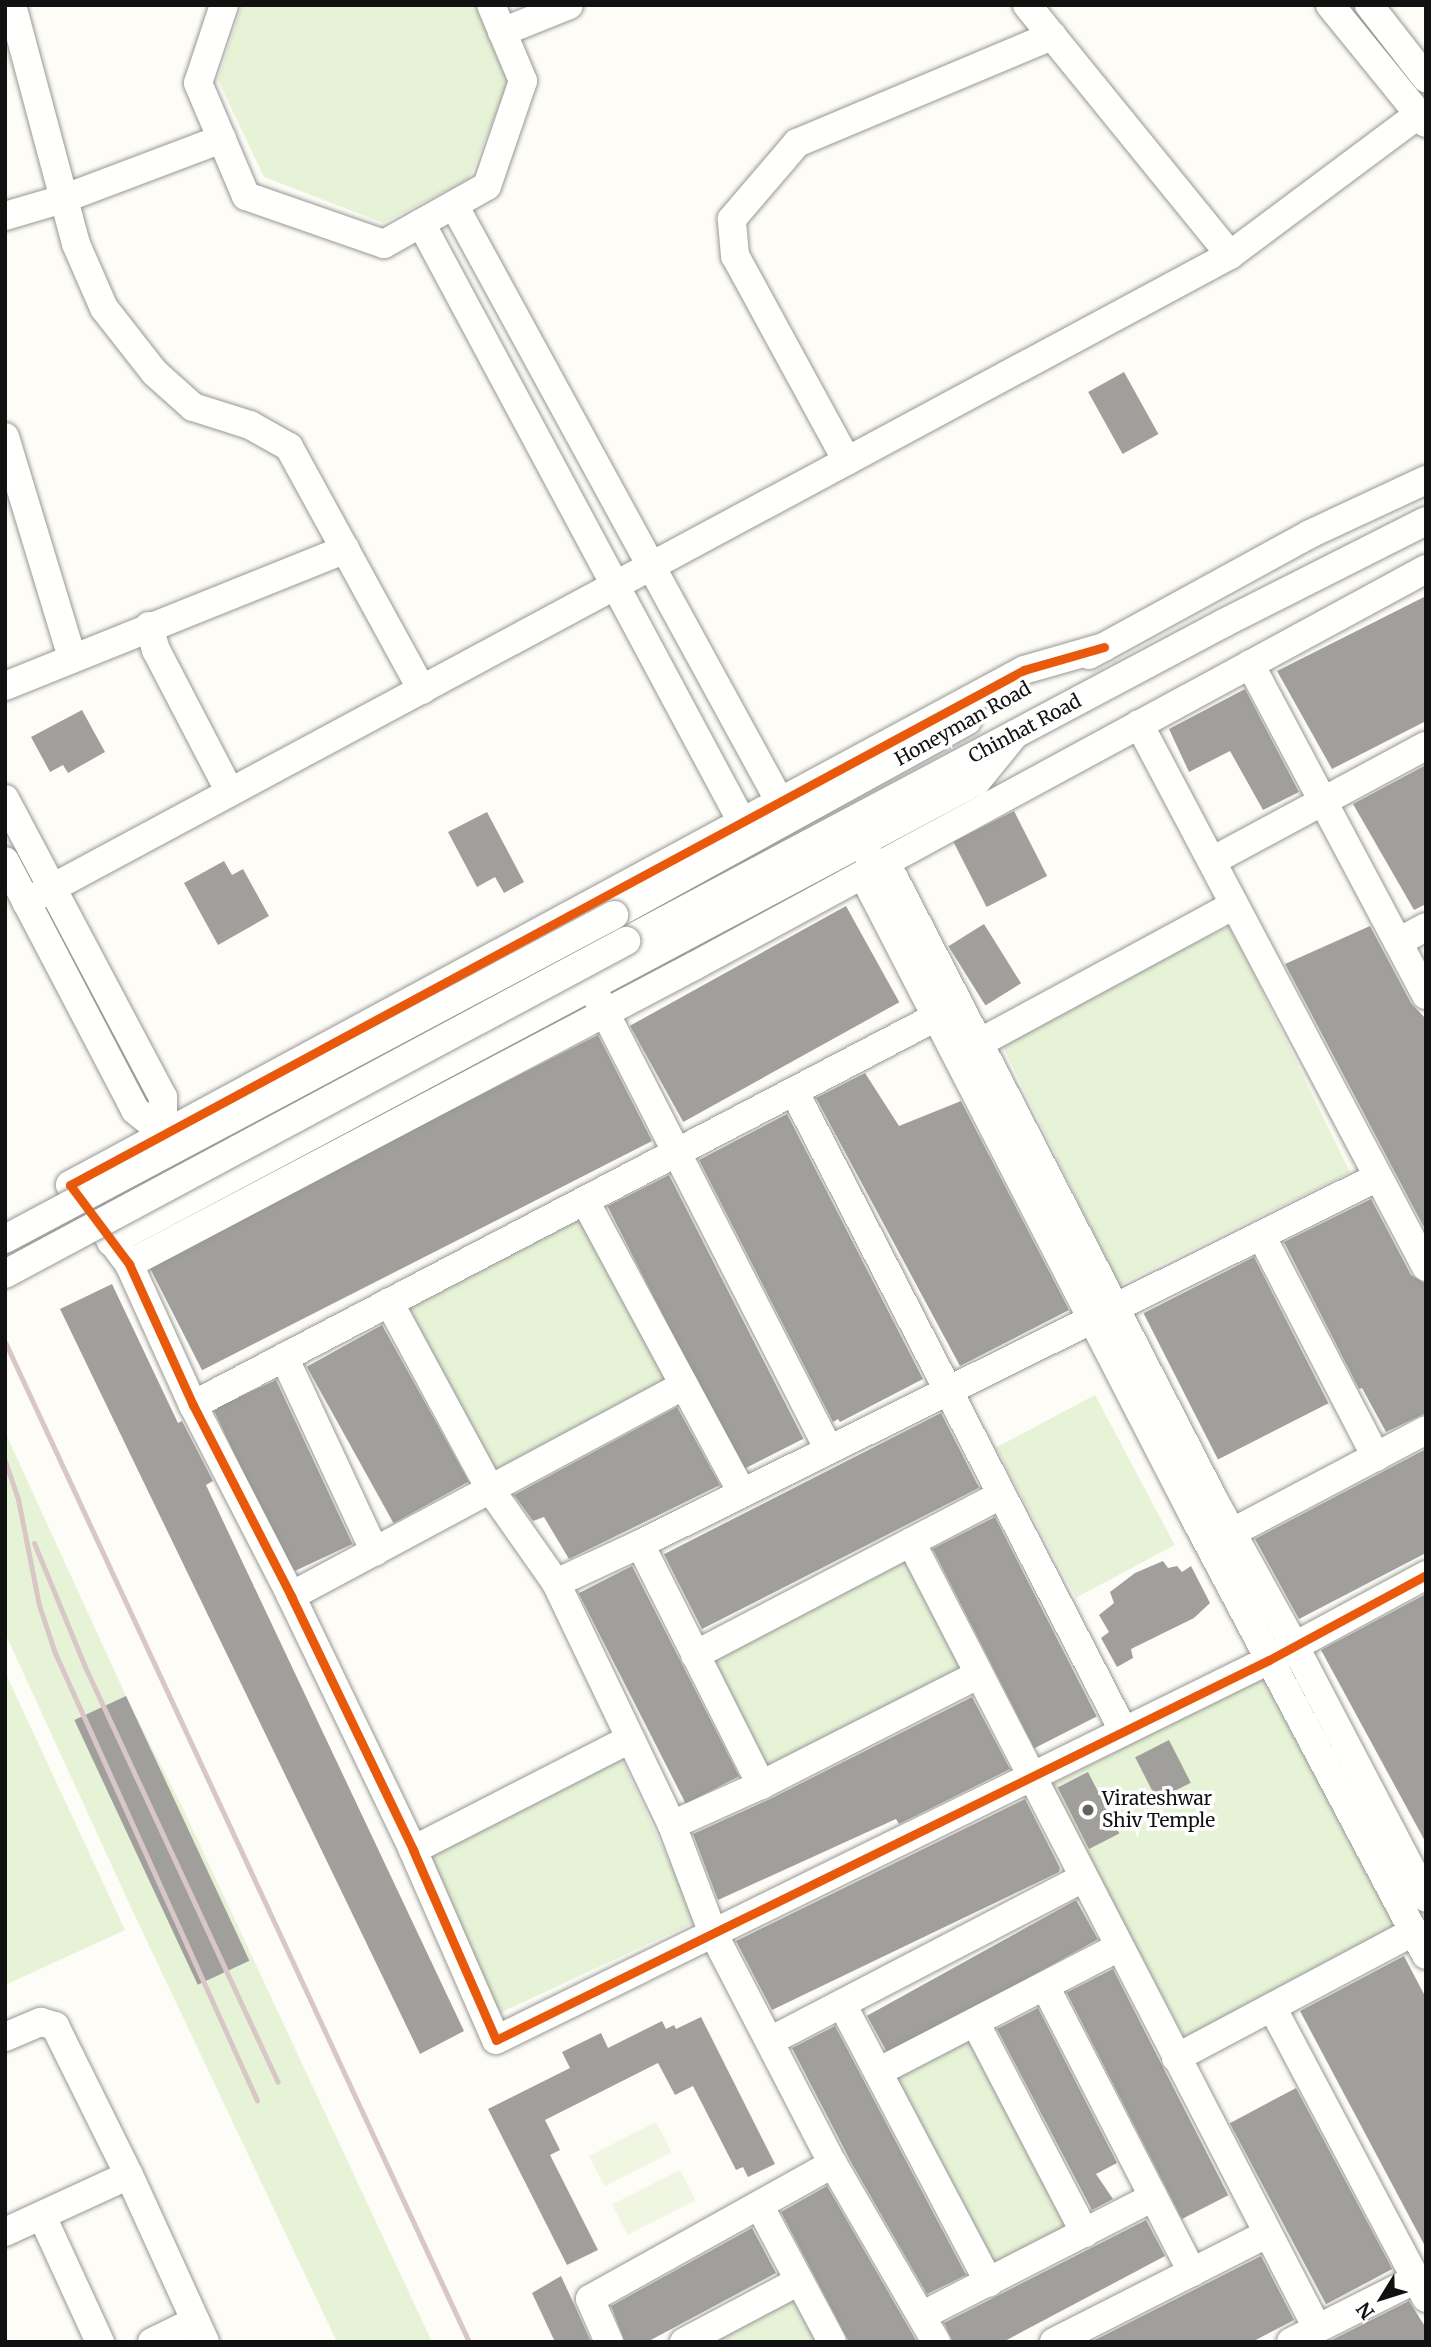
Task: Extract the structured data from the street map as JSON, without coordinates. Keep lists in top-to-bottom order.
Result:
{
  "streets": {
    "street": ["Honeyman Road", "Chinhat Road"]
  },
  "places": ["Virateshwar Shiv Temple"],
  "north": "bottom left"
}
